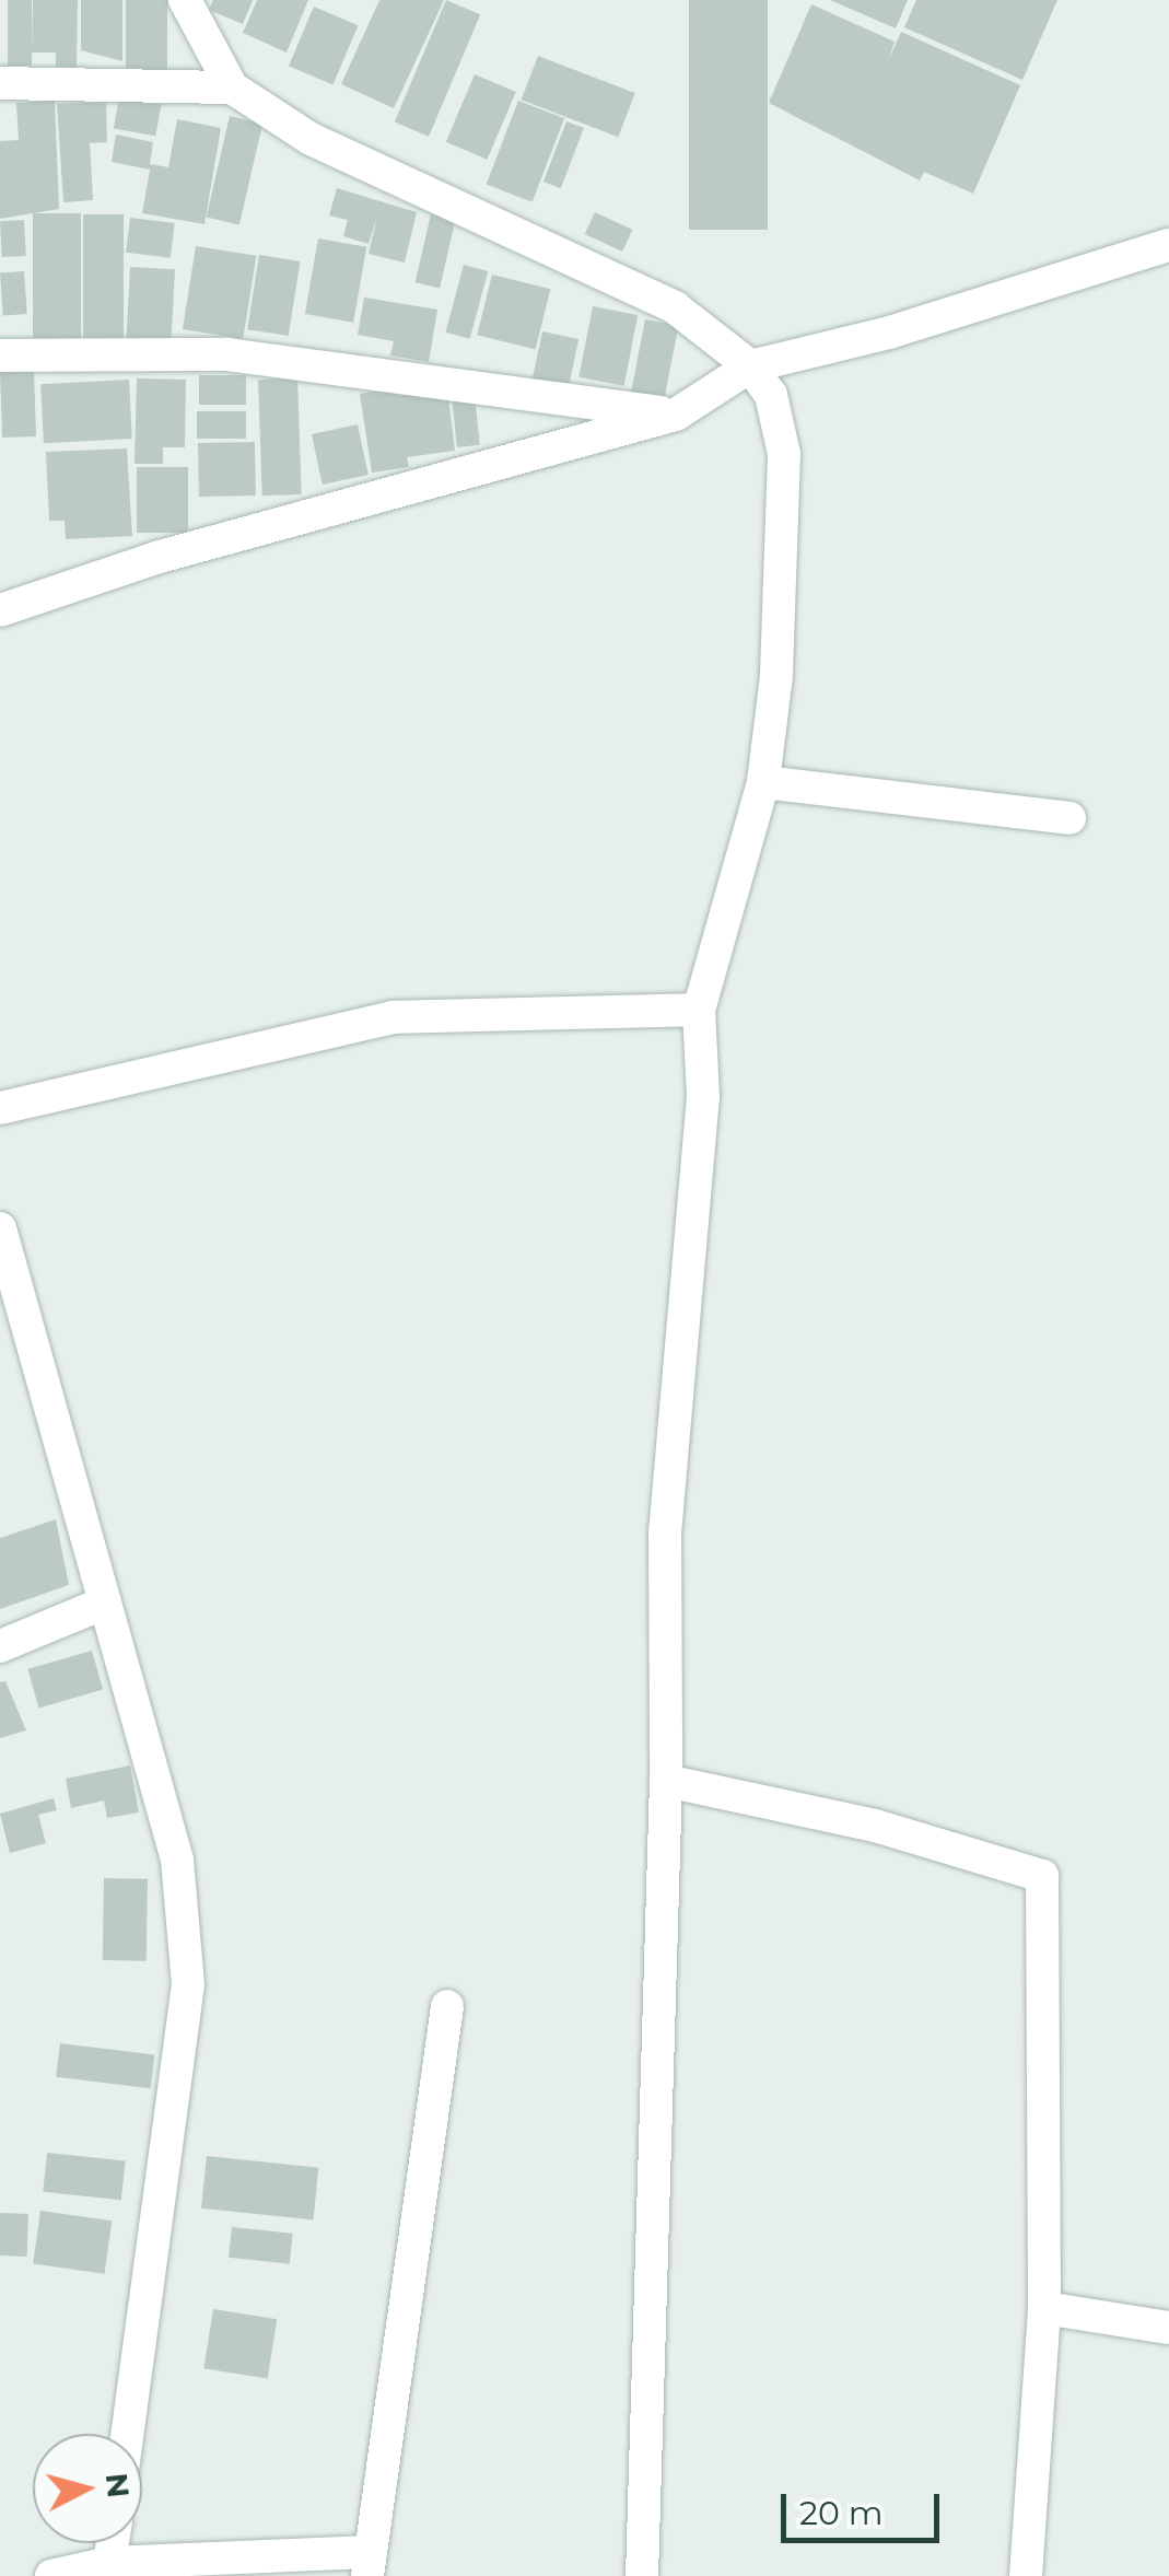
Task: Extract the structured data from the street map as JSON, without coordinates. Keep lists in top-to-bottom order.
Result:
{
  "scale_bar": "20 m",
  "north": "right"
}
